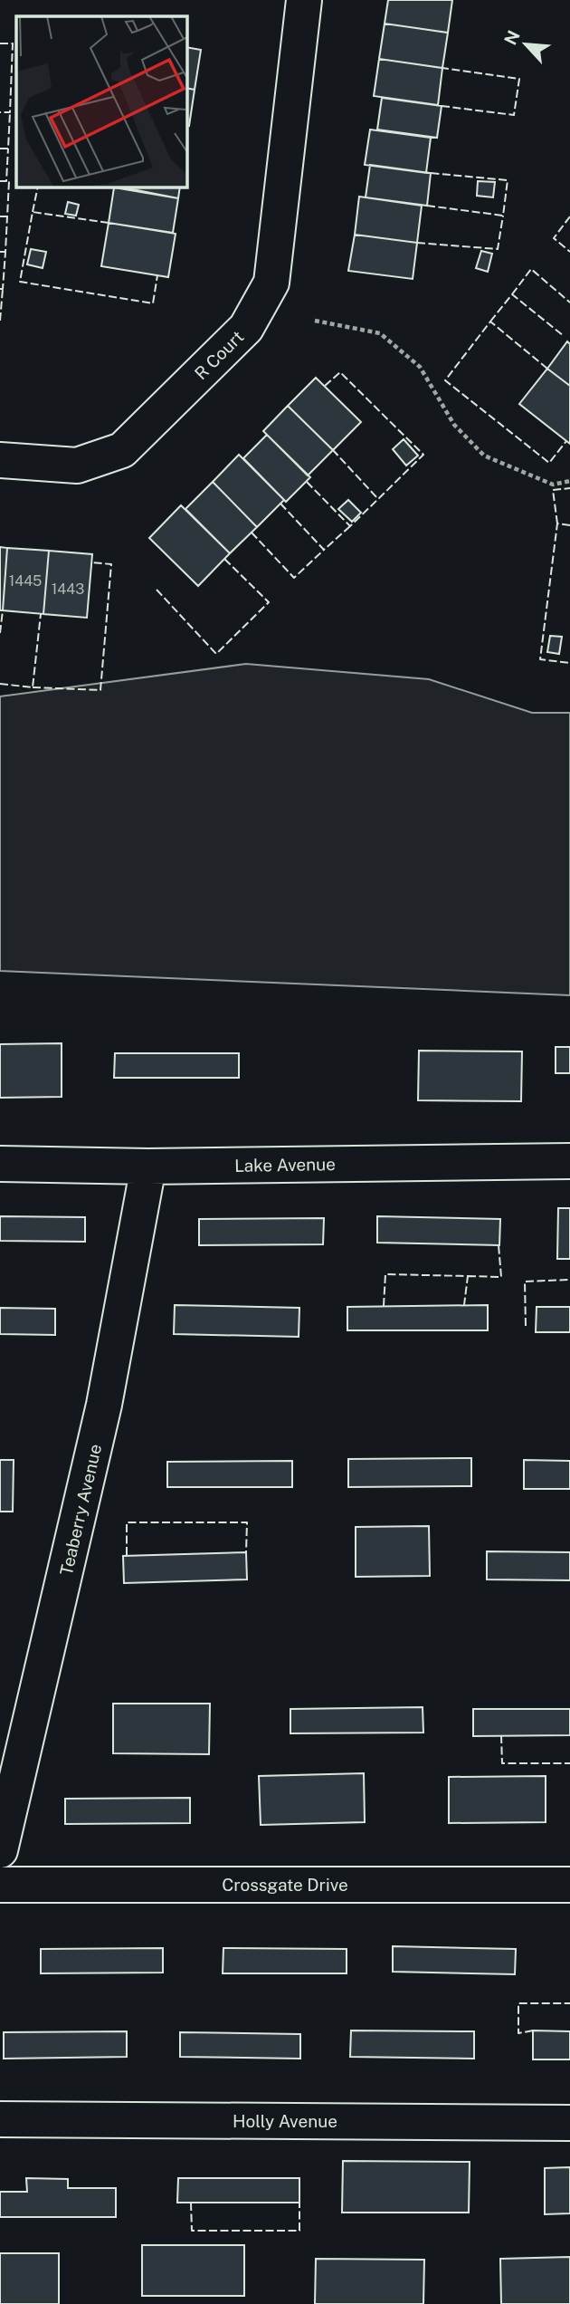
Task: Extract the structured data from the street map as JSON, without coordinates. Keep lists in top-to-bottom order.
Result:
{
  "streets": {
    "street": [
      "R Court",
      "Lake Avenue",
      "Teaberry Avenue",
      "Crossgate Drive",
      "Holly Avenue"
    ]
  },
  "crossings": [
    ["Lake Avenue", "Teaberry Avenue"]
  ],
  "house_numbers": ["1445", "1443"],
  "north": "top left"
}
